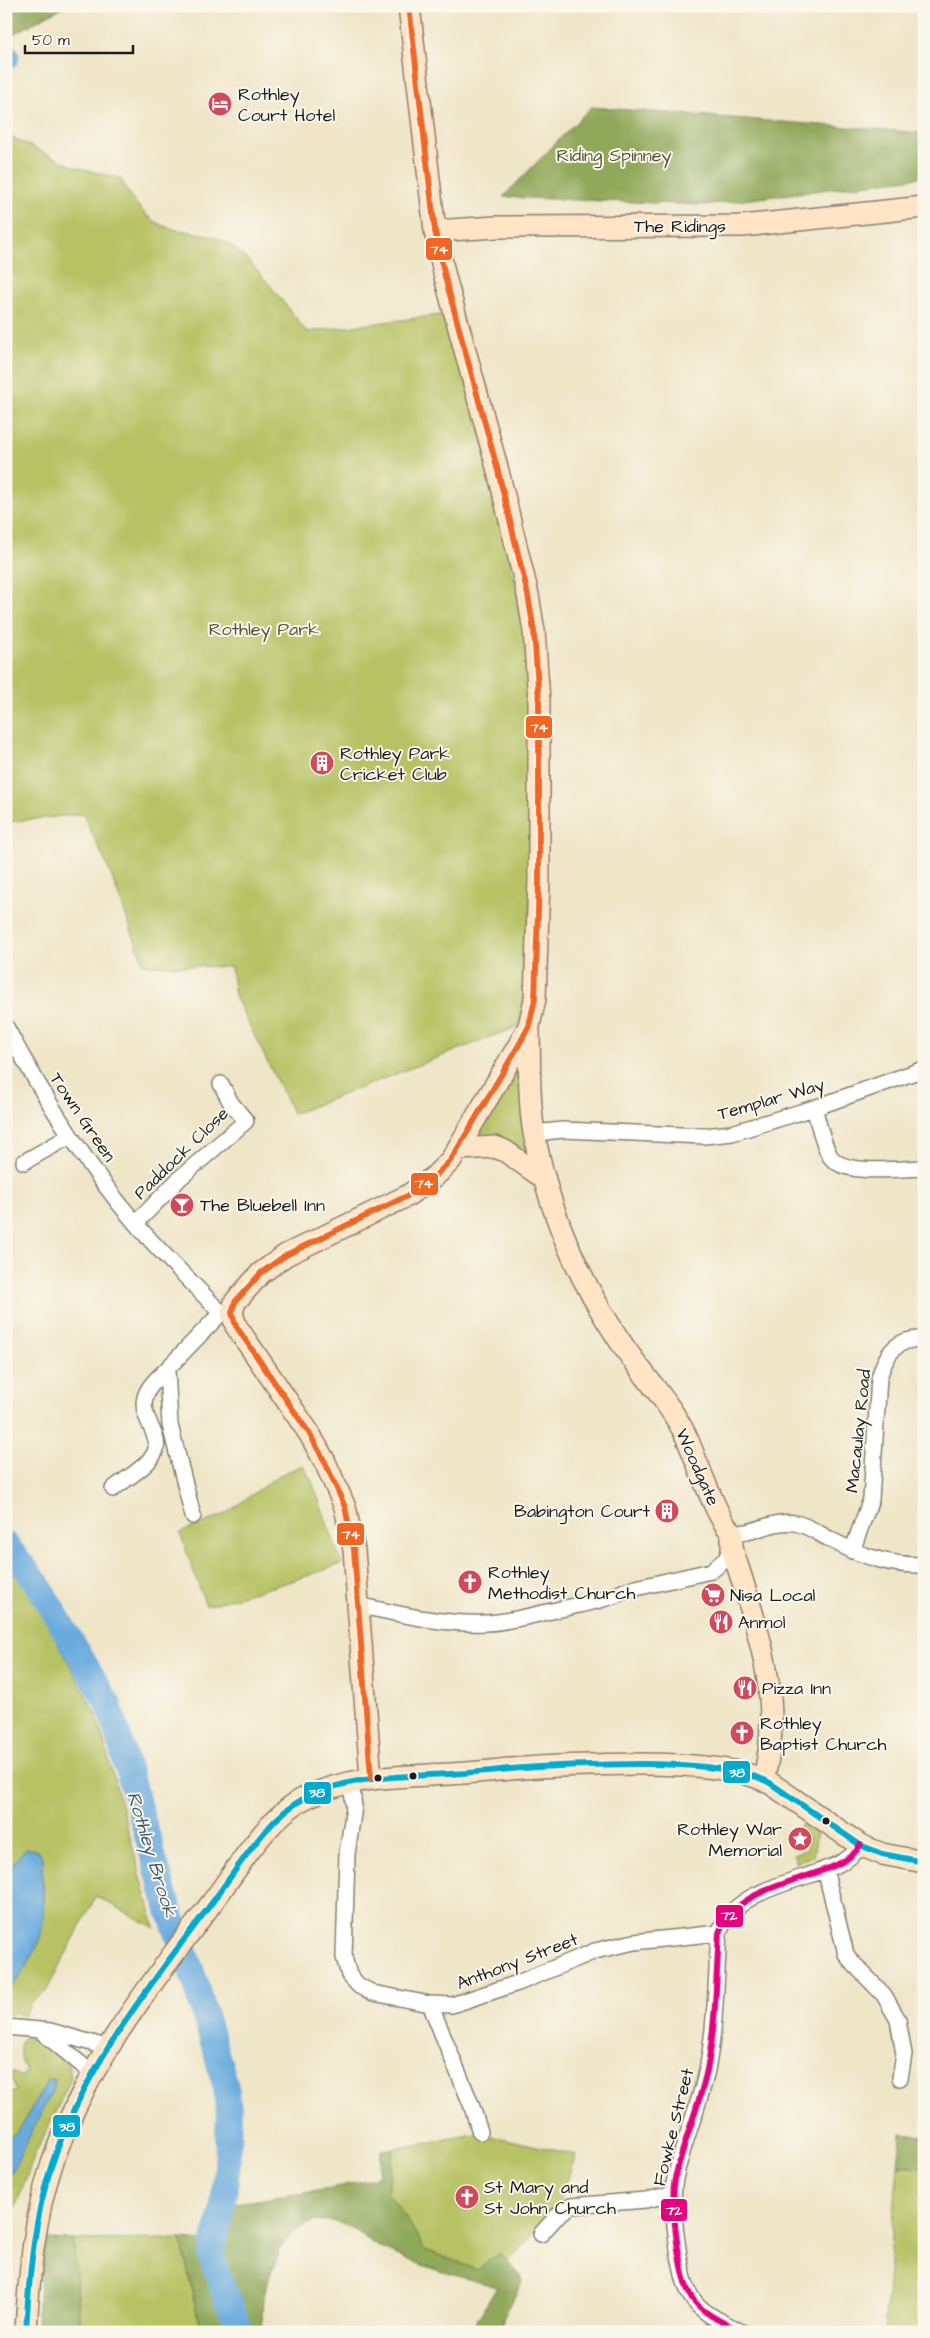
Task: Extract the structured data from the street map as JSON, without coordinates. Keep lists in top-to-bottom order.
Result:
{
  "streets": {
    "street": [
      "The Ridings",
      "Templar Way",
      "Town Green",
      "Paddock Close",
      "Macaulay Road",
      "Woodgate",
      "Anthony Street",
      "Fowke Street"
    ]
  },
  "crossings": [
    ["Templar Way", "Woodgate"],
    ["Town Green", "Paddock Close"],
    ["Anthony Street", "Fowke Street"]
  ],
  "water": ["Rothley Brook"],
  "parks": ["Riding Spinney", "Rothley Park"],
  "places": {
    "hotel": ["Rothley Court Hotel"],
    "building": ["Rothley Park Cricket Club", "Babington Court"],
    "bar": ["The Bluebell Inn"],
    "church": ["Rothley Methodist Church", "Rothley Baptist Church", "St Mary and St John Church"],
    "supermarket": ["Nisa Local"],
    "restaurant": ["Anmol", "Pizza Inn"],
    "place": ["Rothley War Memorial"]
  },
  "lines": ["transit line 74", "transit line 38", "transit line 72"],
  "scale_bar": "50 m"
}
